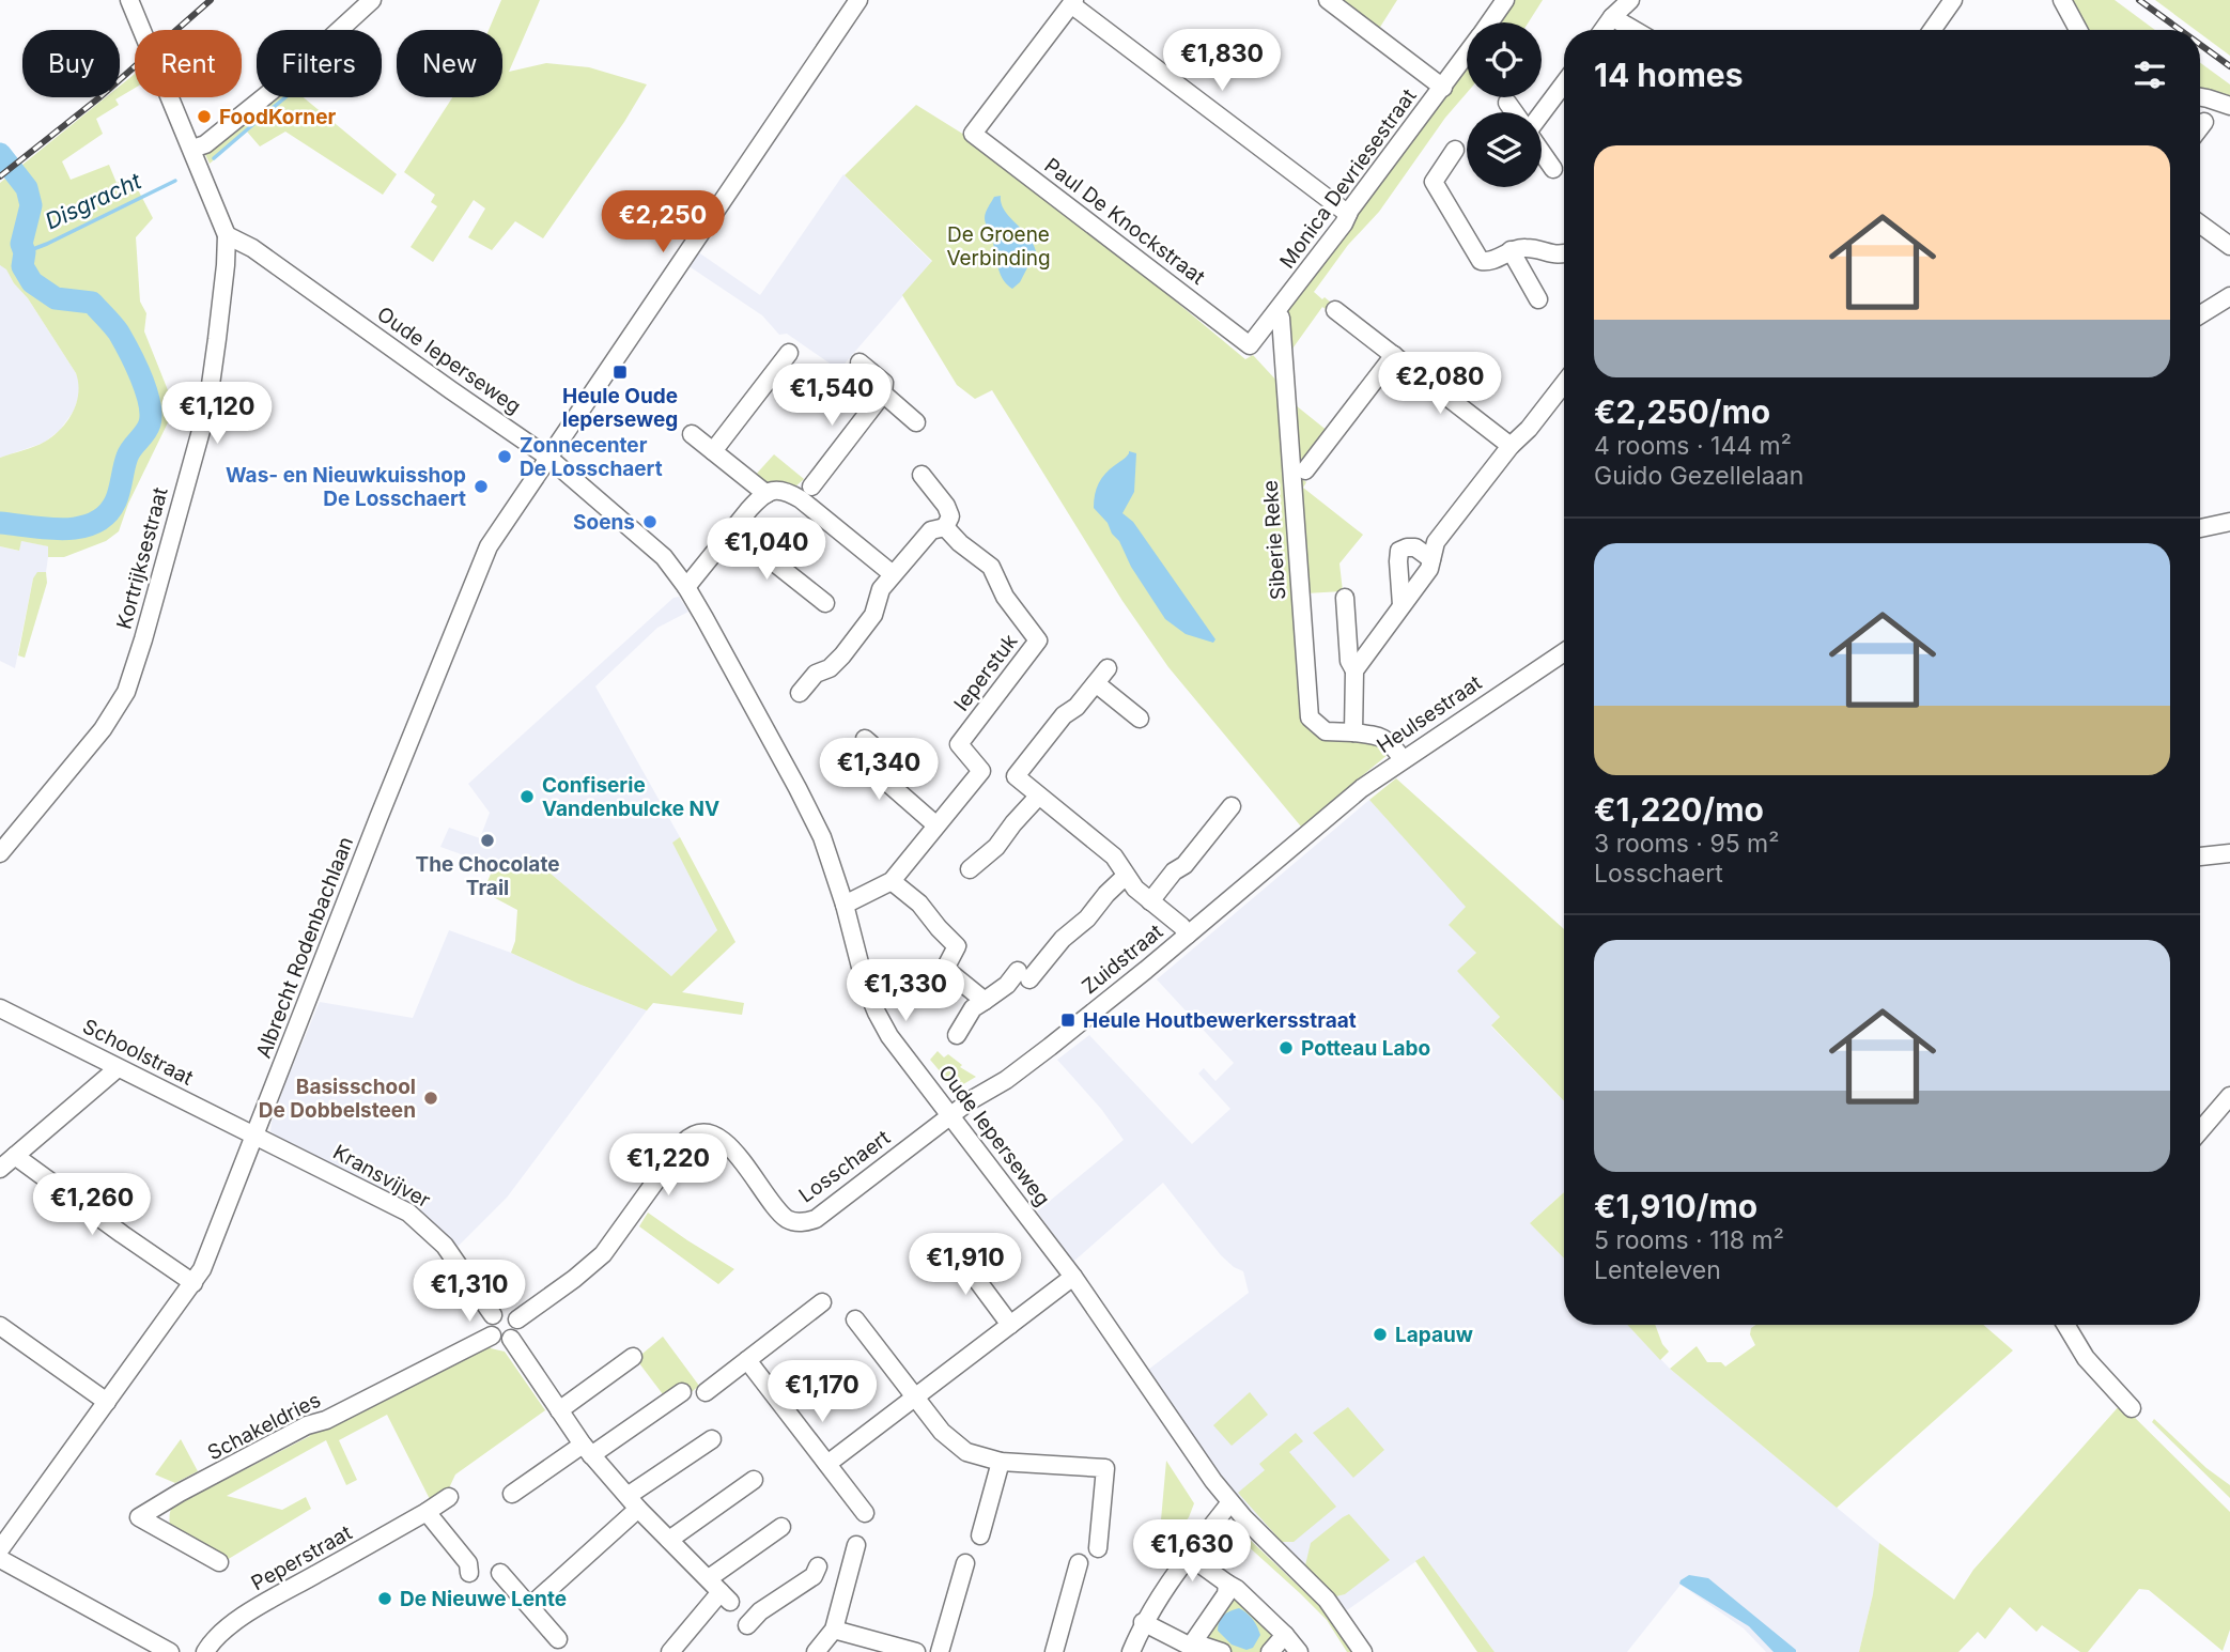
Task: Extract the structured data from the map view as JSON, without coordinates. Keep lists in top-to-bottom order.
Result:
{
  "streets": {
    "street": [
      "Monica Devriesestraat",
      "Paul De Knockstraat",
      "Oude Ieperseweg",
      "Siberie Reke",
      "Kortrijksestraat",
      "Ieperstuk",
      "Heulsestraat",
      "Albrecht Rodenbachlaan",
      "Zuidstraat",
      "Schoolstraat",
      "Losschaert",
      "Kransvijver",
      "Schakeldries",
      "Peperstraat"
    ]
  },
  "crossings": [
    ["Monica Devriesestraat", "Paul De Knockstraat"],
    ["Monica Devriesestraat", "Siberie Reke"],
    ["Oude Ieperseweg", "Kortrijksestraat"],
    ["Oude Ieperseweg", "Ieperstuk"],
    ["Oude Ieperseweg", "Albrecht Rodenbachlaan"],
    ["Oude Ieperseweg", "Zuidstraat"],
    ["Oude Ieperseweg", "Losschaert"],
    ["Siberie Reke", "Heulsestraat"],
    ["Heulsestraat", "Zuidstraat"],
    ["Albrecht Rodenbachlaan", "Schoolstraat"],
    ["Albrecht Rodenbachlaan", "Kransvijver"],
    ["Zuidstraat", "Losschaert"],
    ["Schoolstraat", "Kransvijver"],
    ["Losschaert", "Kransvijver"],
    ["Losschaert", "Schakeldries"],
    ["Kransvijver", "Schakeldries"]
  ],
  "water": ["Disgracht"],
  "parks": ["De Groene Verbinding"],
  "places": {
    "other": [
      "FoodKorner",
      "Zonnecenter De Losschaert",
      "Was- en Nieuwkuisshop De Losschaert",
      "Soens",
      "Confiserie Vandenbulcke NV",
      "The Chocolate Trail",
      "Potteau Labo",
      "Basisschool De Dobbelsteen",
      "Lapauw",
      "De Nieuwe Lente"
    ],
    "transit": ["Heule Oude Ieperseweg", "Heule Houtbewerkersstraat"]
  },
  "page": {
    "price": [
      "€1,830",
      "€2,250",
      "€2,080",
      "€1,540",
      "€1,120",
      "€1,040",
      "€1,340",
      "€1,330",
      "€1,220",
      "€1,260",
      "€1,910",
      "€1,310",
      "€1,170",
      "€1,630"
    ],
    "chip": [
      "Buy",
      "Rent",
      "Filters",
      "New"
    ],
    "heading": "14 homes",
    "list": [
      {
        "name": "€2,250/mo",
        "note": "4 rooms · 144 m² · Guido Gezellelaan"
      },
      {
        "name": "€1,220/mo",
        "note": "3 rooms · 95 m² · Losschaert"
      },
      {
        "name": "€1,910/mo",
        "note": "5 rooms · 118 m² · Lenteleven"
      }
    ]
  }
}
